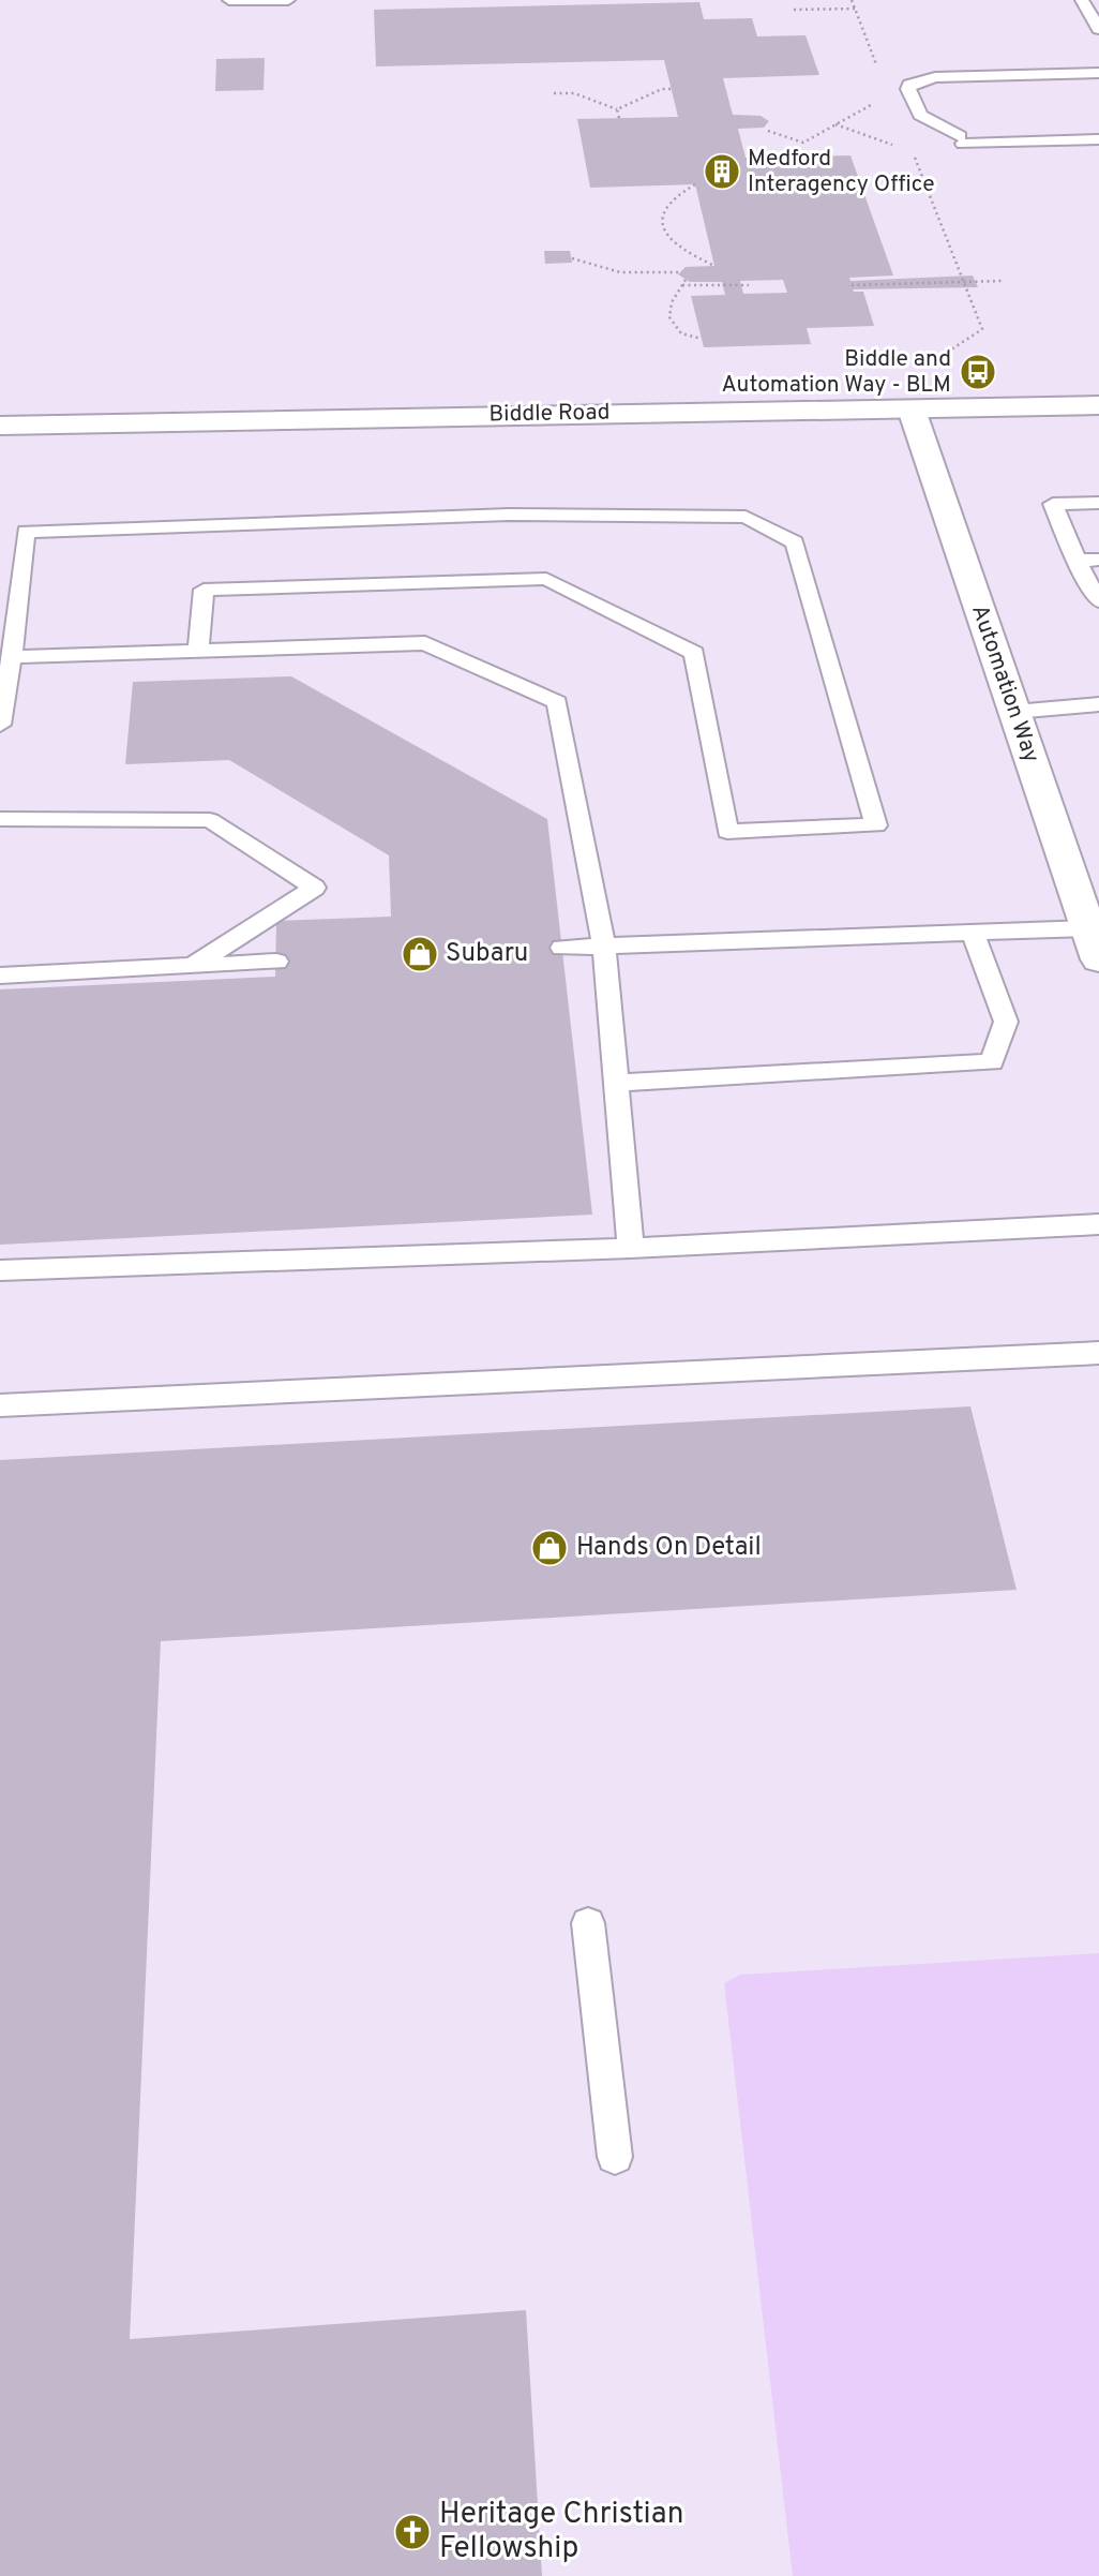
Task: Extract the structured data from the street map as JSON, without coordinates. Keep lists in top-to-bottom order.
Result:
{
  "streets": {
    "main road": ["Biddle Road", "Automation Way"]
  },
  "crossings": [
    ["Biddle Road", "Automation Way"]
  ],
  "places": {
    "building": ["Medford Interagency Office"],
    "bus stop": ["Biddle and Automation Way - BLM"],
    "shop": ["Subaru", "Hands On Detail"],
    "church": ["Heritage Christian Fellowship"]
  }
}
